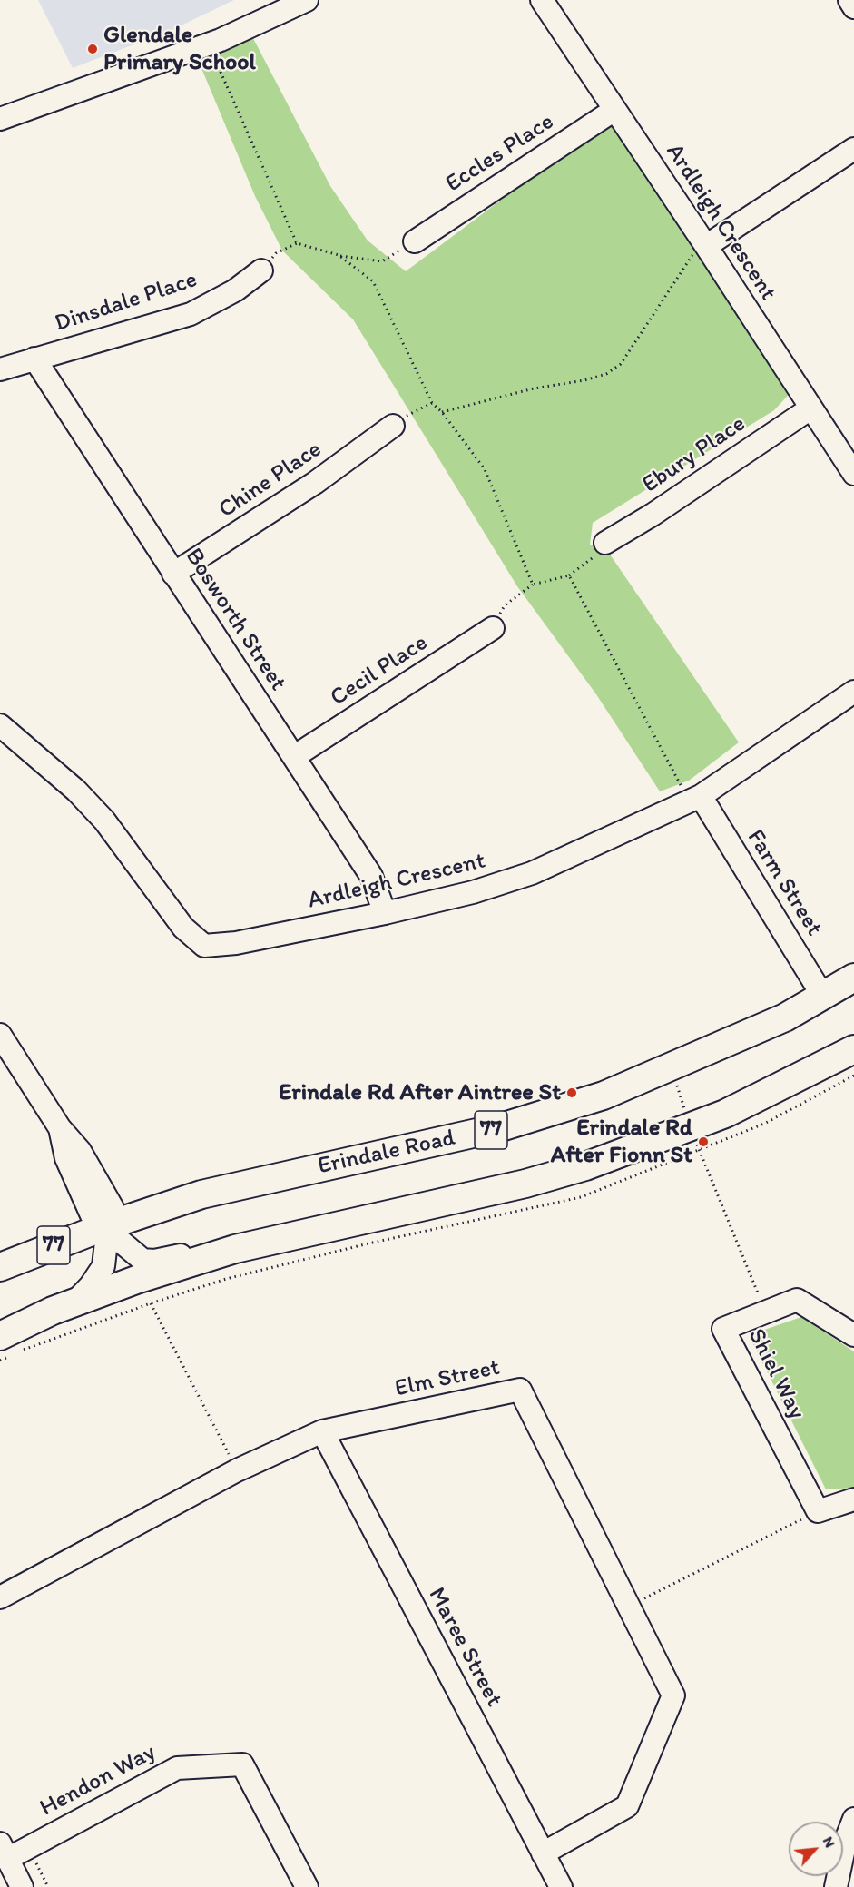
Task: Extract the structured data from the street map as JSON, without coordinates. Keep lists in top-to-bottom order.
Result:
{
  "streets": {
    "main road": ["77", "Erindale Road"],
    "street": [
      "Eccles Place",
      "Ardleigh Crescent",
      "Dinsdale Place",
      "Ebury Place",
      "Chine Place",
      "Bosworth Street",
      "Cecil Place",
      "Farm Street",
      "Shiel Way",
      "Elm Street",
      "Maree Street",
      "Hendon Way"
    ]
  },
  "crossings": [
    ["Eccles Place", "Ardleigh Crescent"],
    ["Ardleigh Crescent", "Ebury Place"],
    ["Ardleigh Crescent", "Bosworth Street"],
    ["Ardleigh Crescent", "Farm Street"],
    ["Dinsdale Place", "Bosworth Street"],
    ["Chine Place", "Bosworth Street"],
    ["Bosworth Street", "Cecil Place"],
    ["Farm Street", "Erindale Road"],
    ["Elm Street", "Maree Street"]
  ],
  "places": ["Glendale Primary School", "Erindale Rd After Aintree St", "Erindale Rd After Fionn St"],
  "north": "top right"
}
